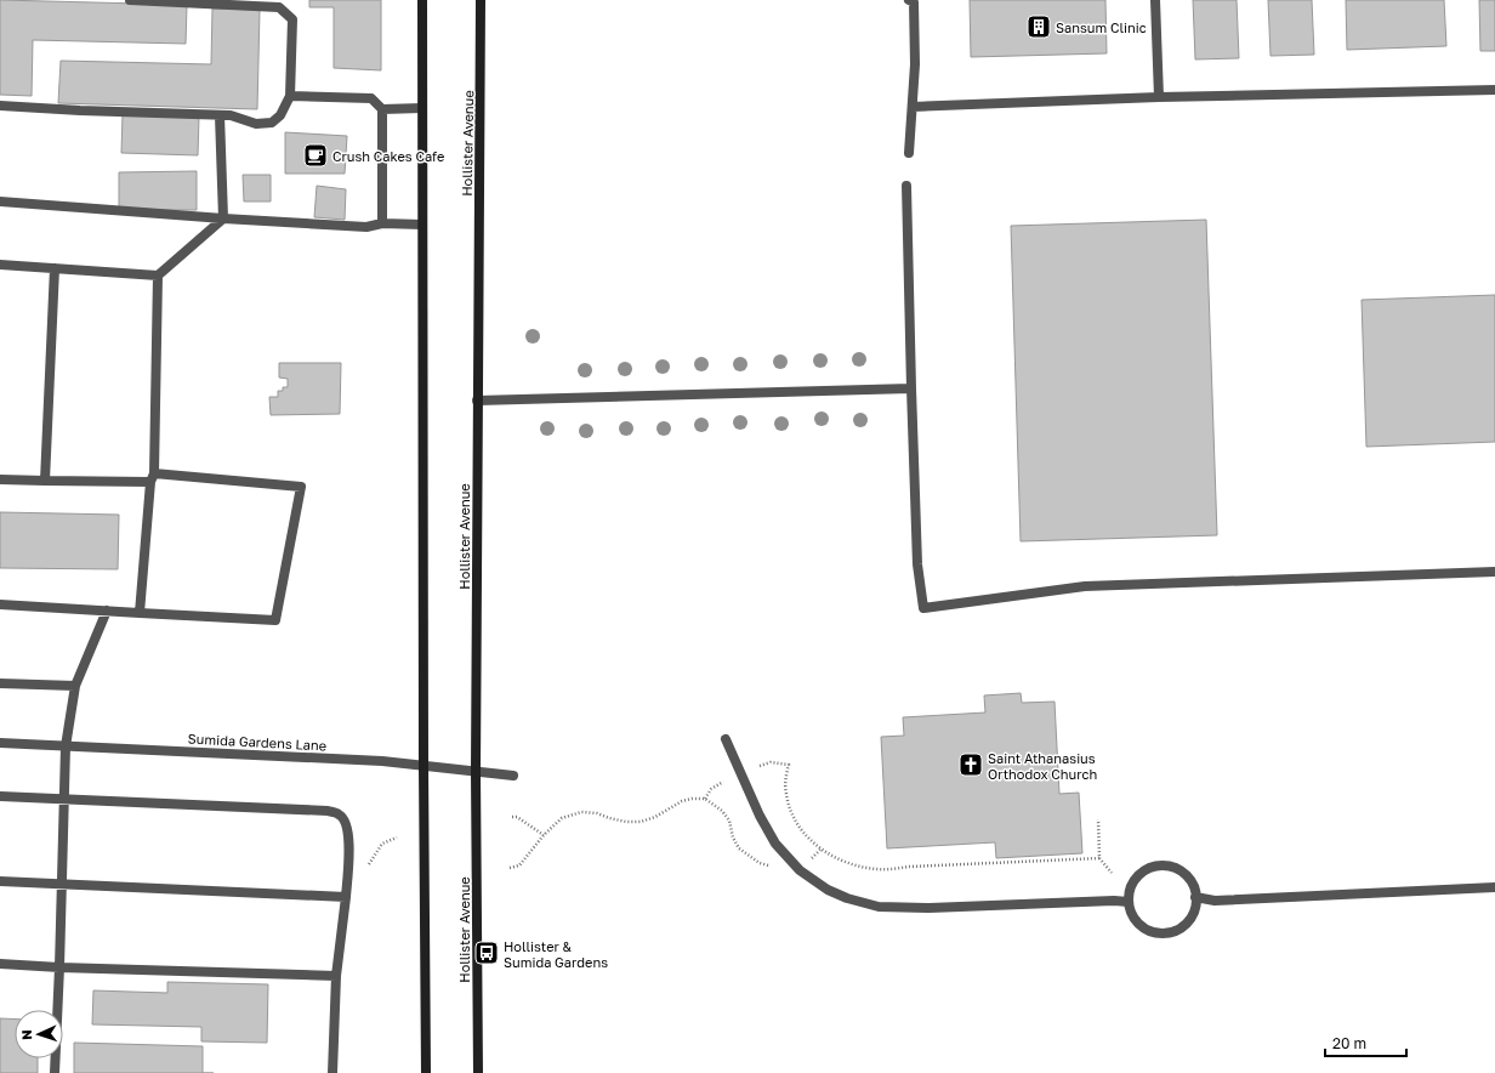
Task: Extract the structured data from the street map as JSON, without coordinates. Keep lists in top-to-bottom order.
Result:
{
  "streets": {
    "main road": ["Hollister Avenue"],
    "street": ["Sumida Gardens Lane"]
  },
  "crossings": [
    ["Hollister Avenue", "Sumida Gardens Lane"]
  ],
  "places": {
    "building": ["Sansum Clinic"],
    "cafe": ["Crush Cakes Cafe"],
    "church": ["Saint Athanasius Orthodox Church"],
    "bus stop": ["Hollister & Sumida Gardens"]
  },
  "scale_bar": "20 m",
  "north": "left"
}
